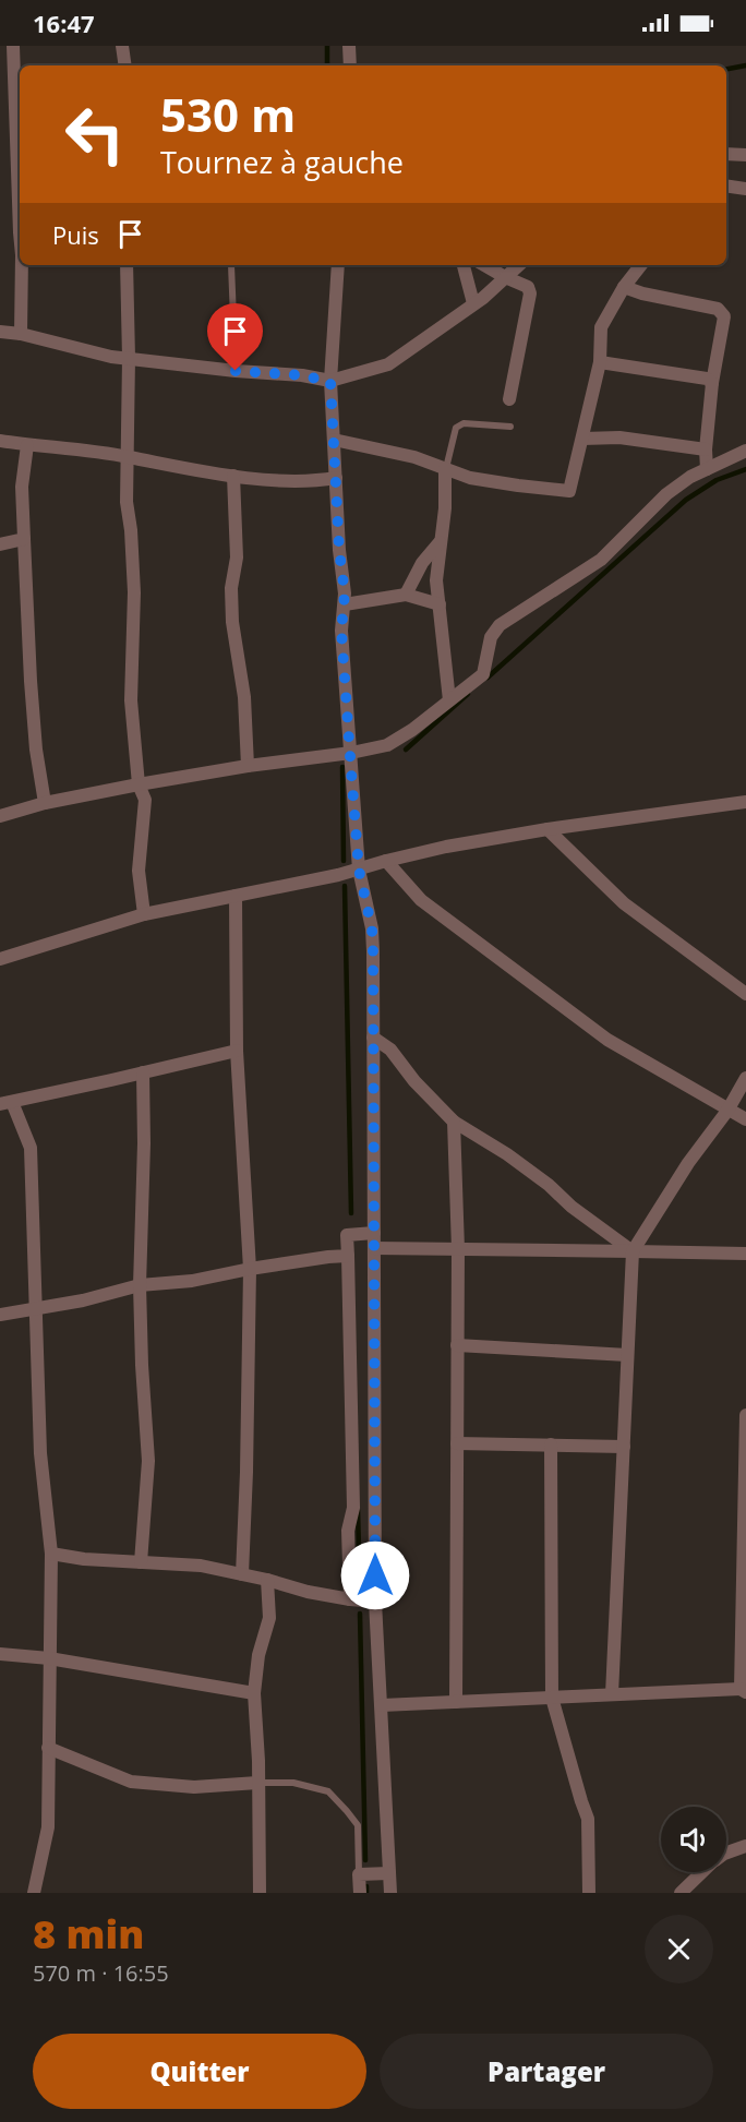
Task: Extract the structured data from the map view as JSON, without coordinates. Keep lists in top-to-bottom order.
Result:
{
  "page": {
    "status": "16:47",
    "turn": ["530 m", "Tournez à gauche"],
    "then": "Puis",
    "heading": ["8 min", "570 m · 16:55"],
    "buttons": ["Quitter", "Partager"]
  }
}
